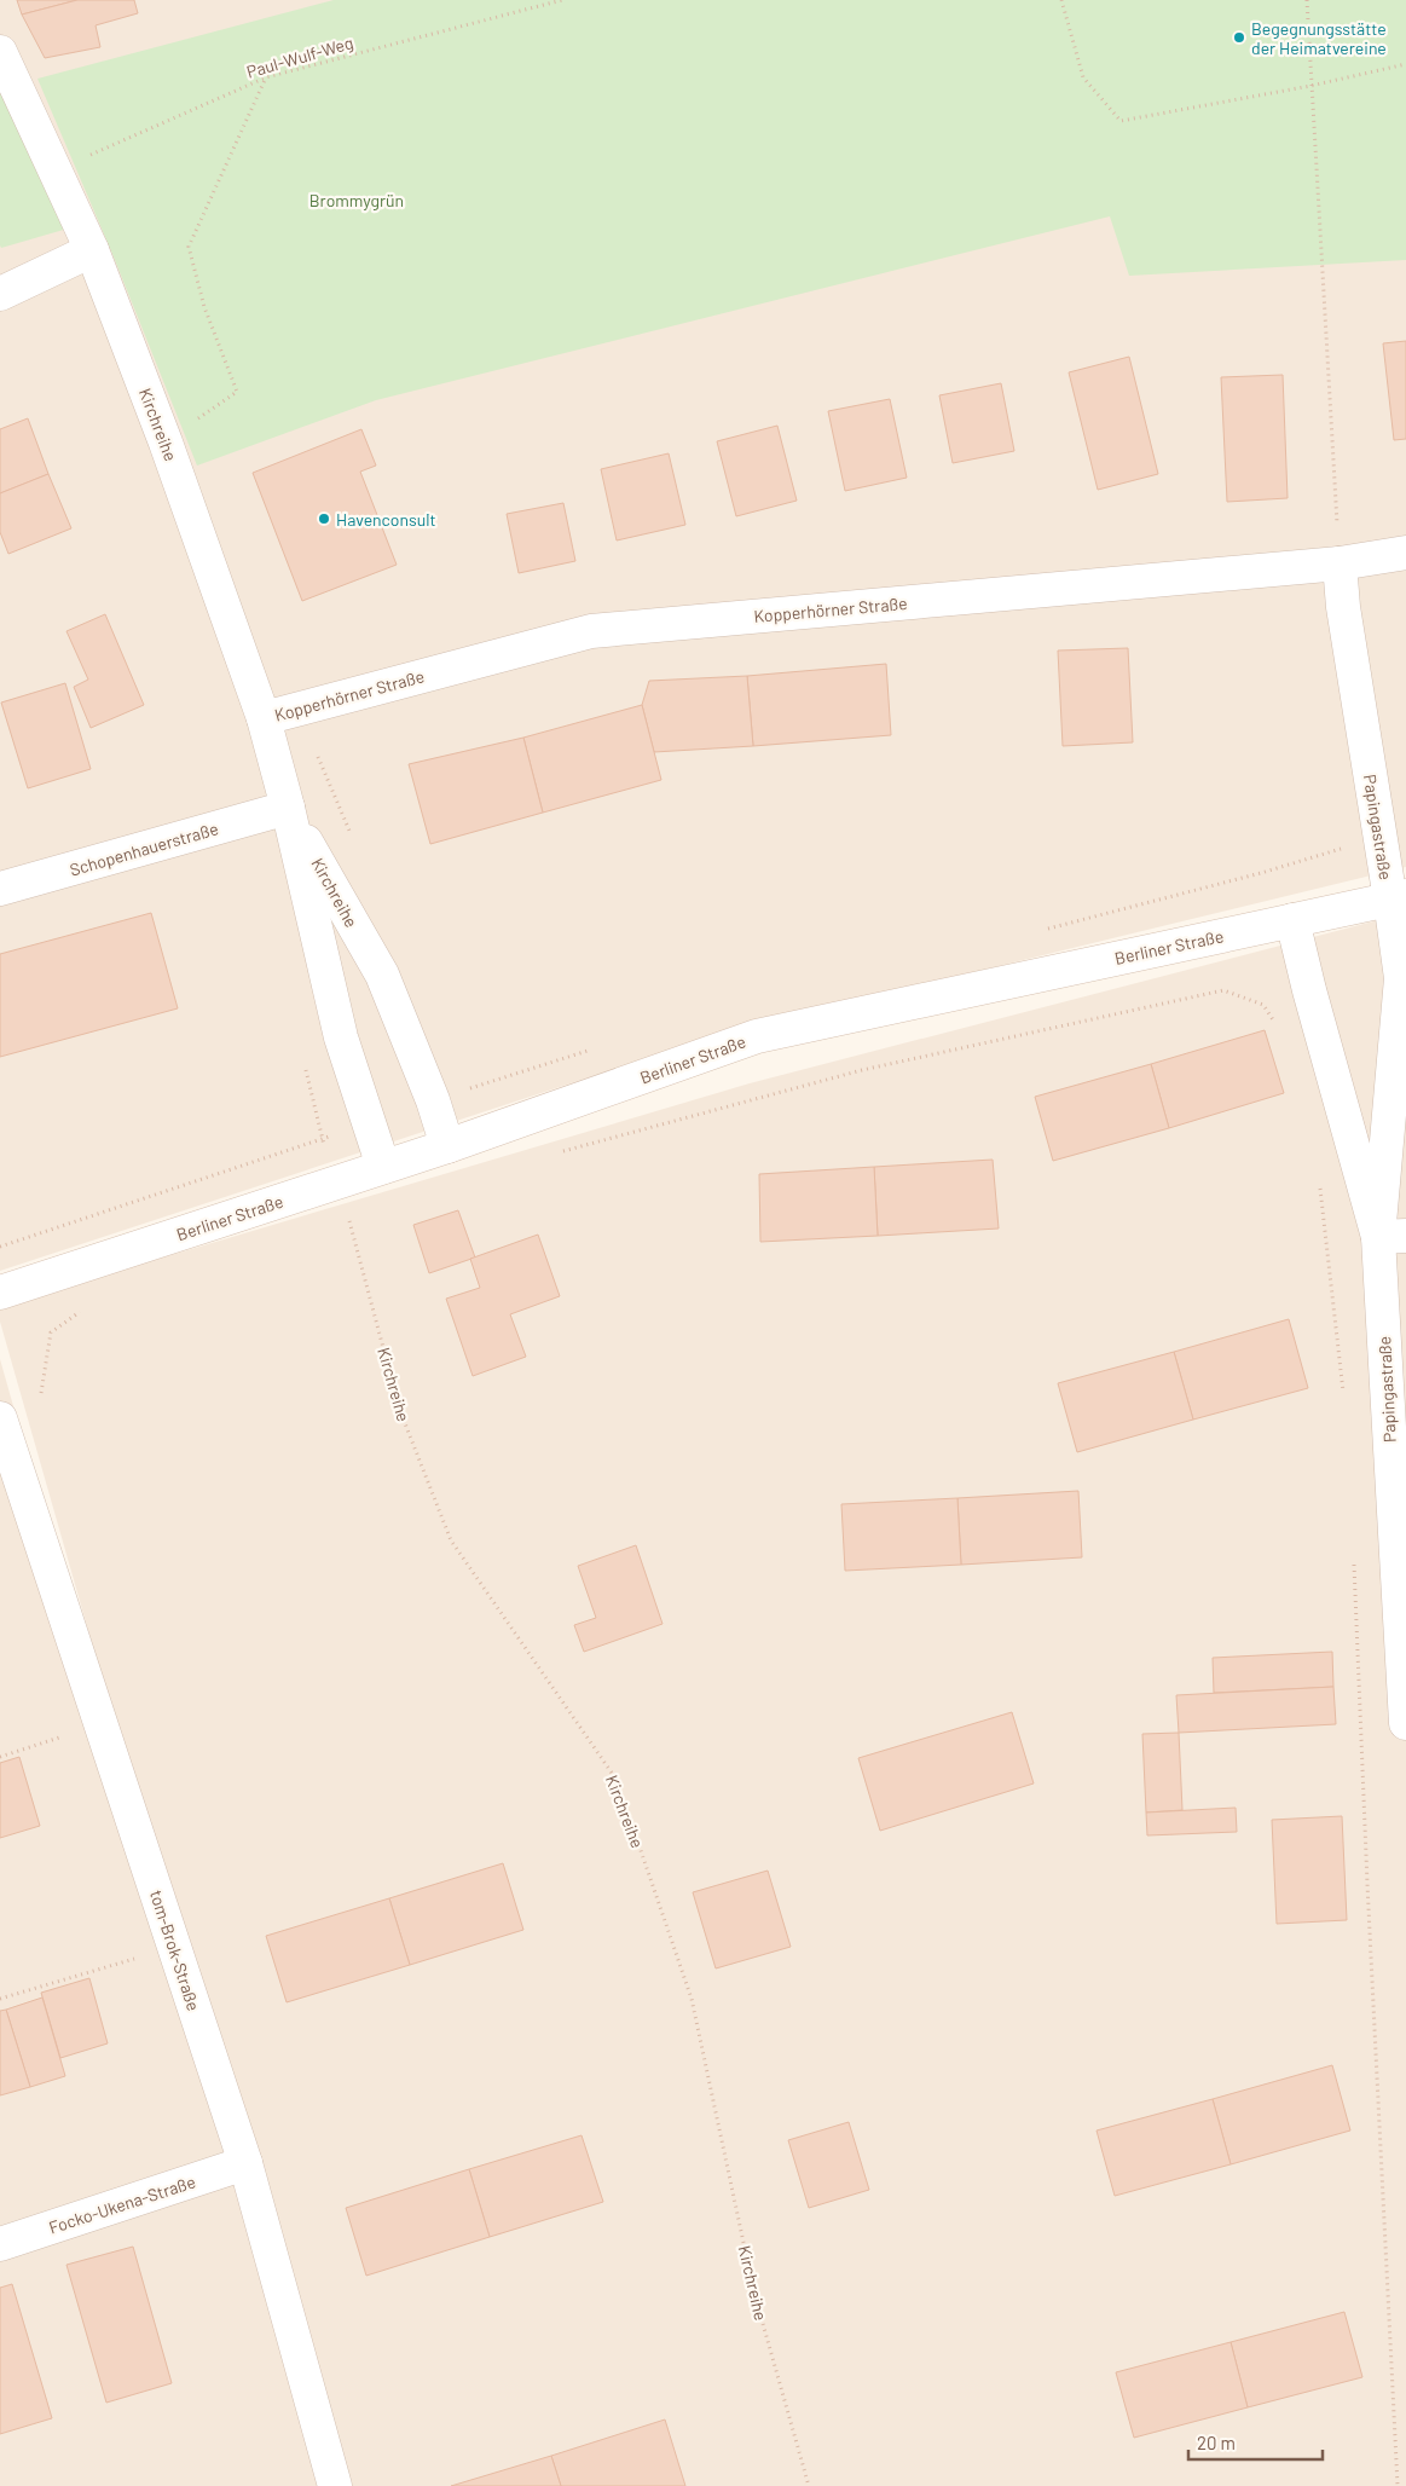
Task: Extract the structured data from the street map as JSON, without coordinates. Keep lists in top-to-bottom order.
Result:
{
  "streets": {
    "street": [
      "Kirchreihe",
      "Kopperhörner Straße",
      "Papingastraße",
      "Schopenhauerstraße",
      "Berliner Straße",
      "tom-Brok-Straße",
      "Focko-Ukena-Straße"
    ],
    "path": ["Paul-Wulf-Weg"]
  },
  "crossings": [
    ["Paul-Wulf-Weg", "Kirchreihe"],
    ["Kirchreihe", "Kopperhörner Straße"],
    ["Kirchreihe", "Schopenhauerstraße"],
    ["Kirchreihe", "Berliner Straße"],
    ["Kopperhörner Straße", "Papingastraße"],
    ["Papingastraße", "Berliner Straße"],
    ["tom-Brok-Straße", "Focko-Ukena-Straße"]
  ],
  "parks": ["Brommygrün"],
  "places": ["Begegnungsstätte der Heimatvereine", "Havenconsult"],
  "scale_bar": "20 m"
}
